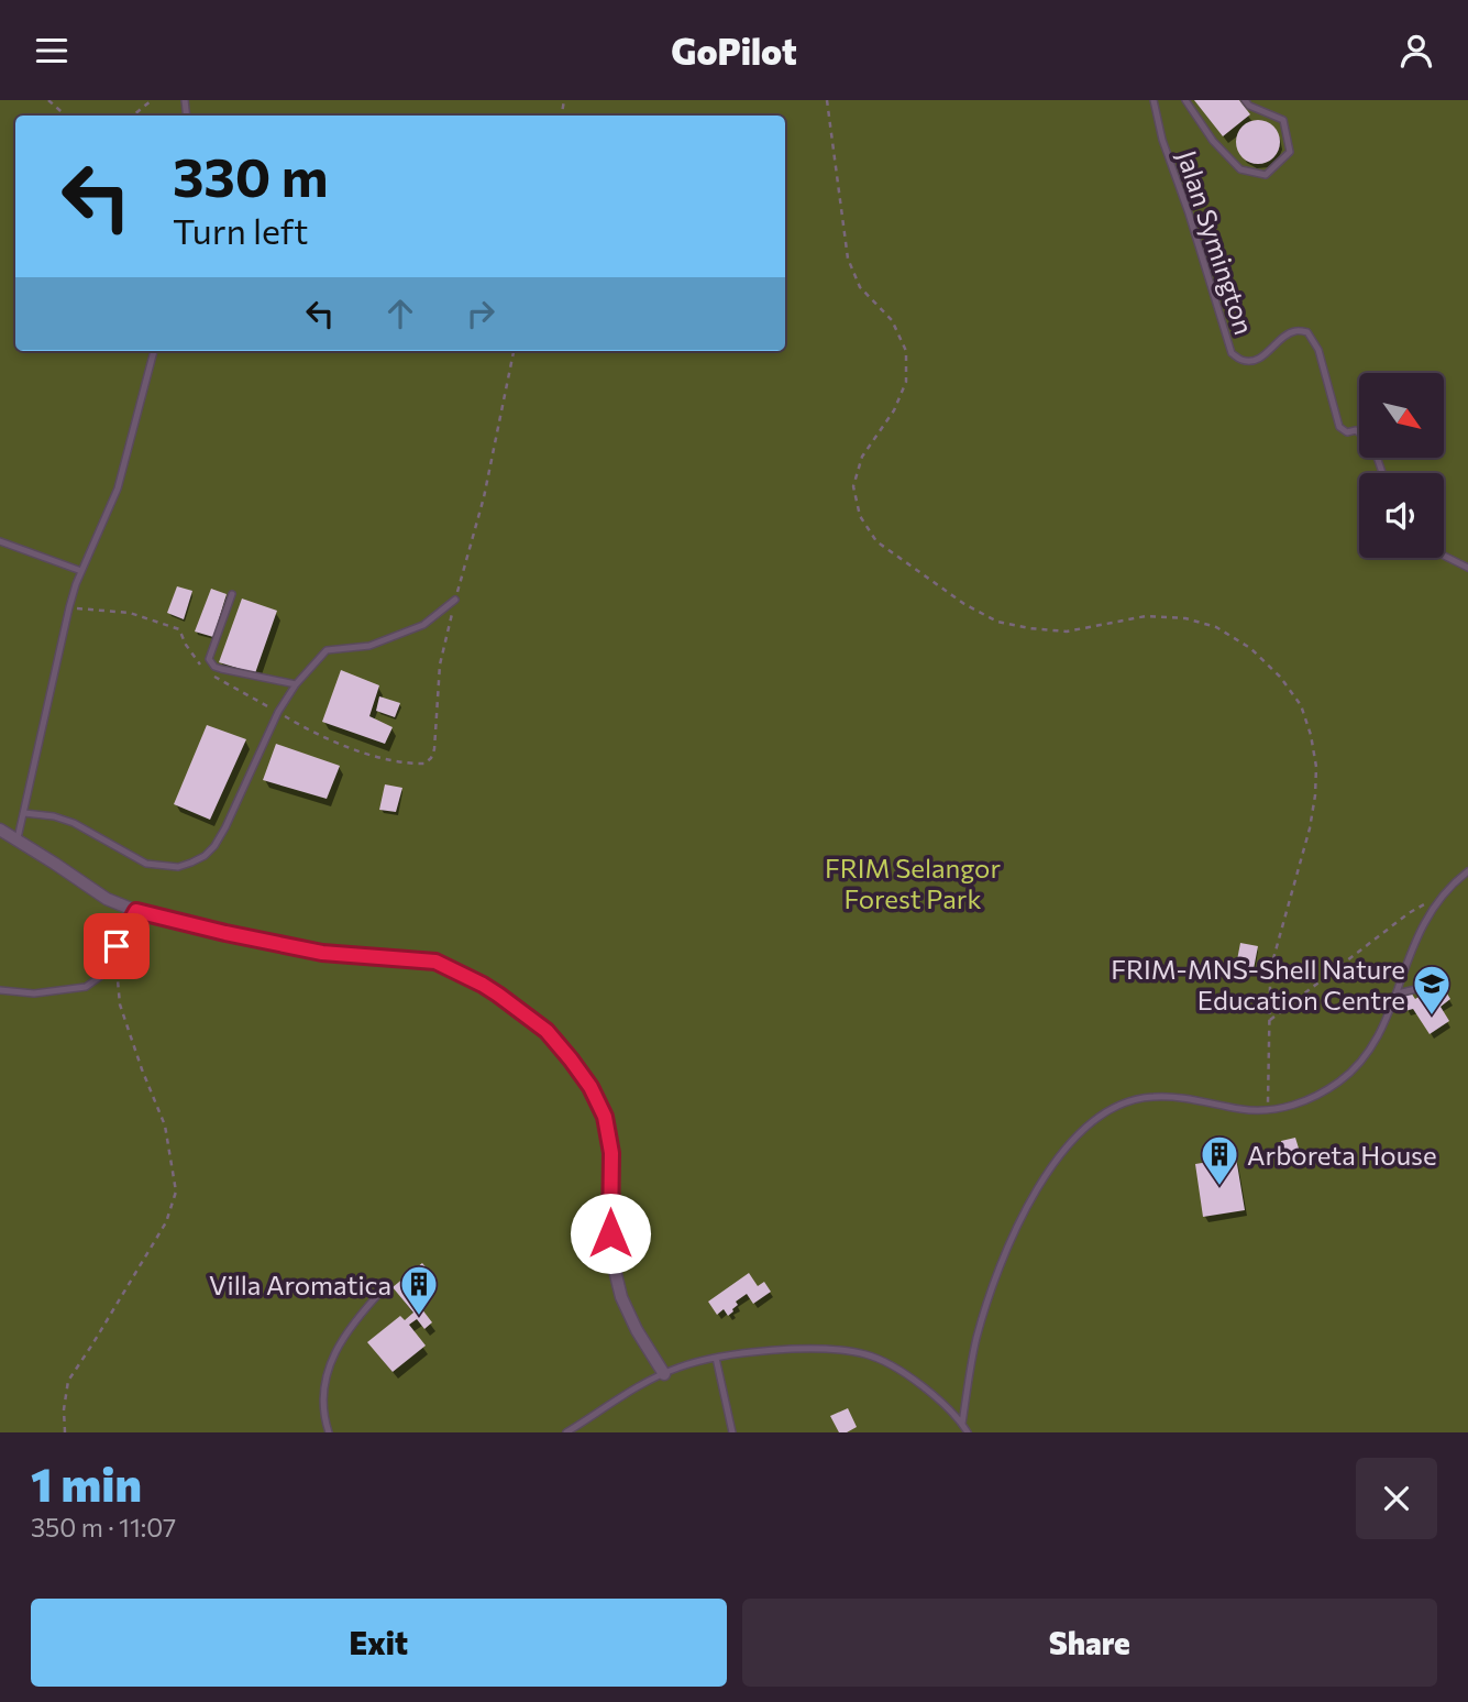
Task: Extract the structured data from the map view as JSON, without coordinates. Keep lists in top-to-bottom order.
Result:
{
  "streets": {
    "lane": ["Jalan Symington"]
  },
  "parks": ["FRIM Selangor Forest Park"],
  "places": {
    "school or university": ["FRIM-MNS-Shell Nature Education Centre"],
    "building": ["Arboreta House", "Villa Aromatica"]
  },
  "north": "bottom right",
  "page": {
    "header": "GoPilot",
    "turn": ["330 m", "Turn left"],
    "heading": ["1 min", "350 m · 11:07"],
    "buttons": ["Exit", "Share"]
  }
}
